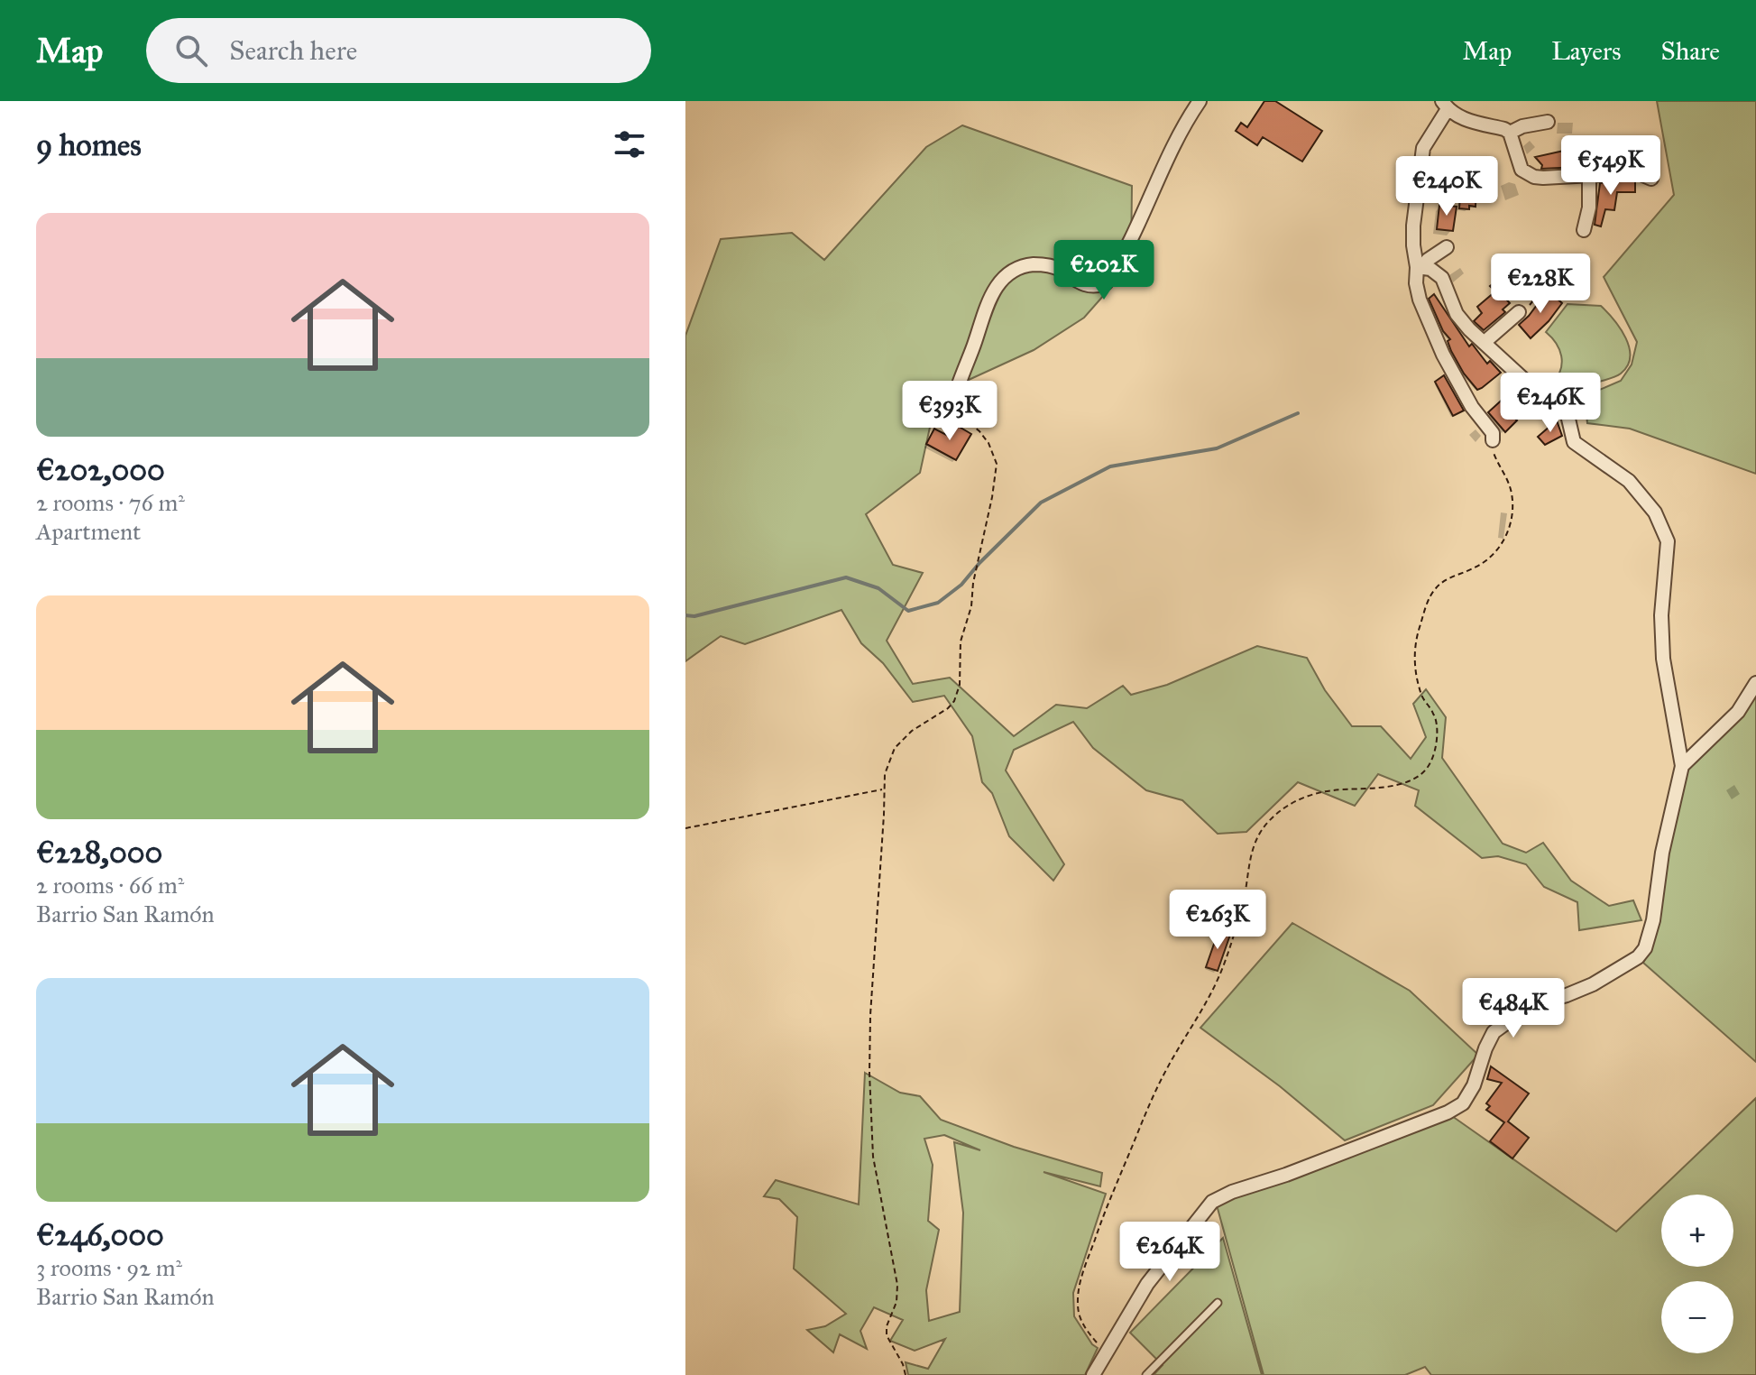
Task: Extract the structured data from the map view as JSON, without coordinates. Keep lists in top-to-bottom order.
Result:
{
  "page": {
    "header": "Map",
    "search": "Search here",
    "nav": ["Map", "Layers", "Share"],
    "heading": "9 homes",
    "price": [
      "€549K",
      "€240K",
      "€202K",
      "€228K",
      "€246K",
      "€393K",
      "€263K",
      "€484K",
      "€264K"
    ],
    "list": [
      {
        "name": "€202,000",
        "note": "2 rooms · 76 m² · Apartment"
      },
      {
        "name": "€228,000",
        "note": "2 rooms · 66 m² · Barrio San Ramón"
      },
      {
        "name": "€246,000",
        "note": "3 rooms · 92 m² · Barrio San Ramón"
      }
    ],
    "map_buttons": ["+", "−"]
  }
}
